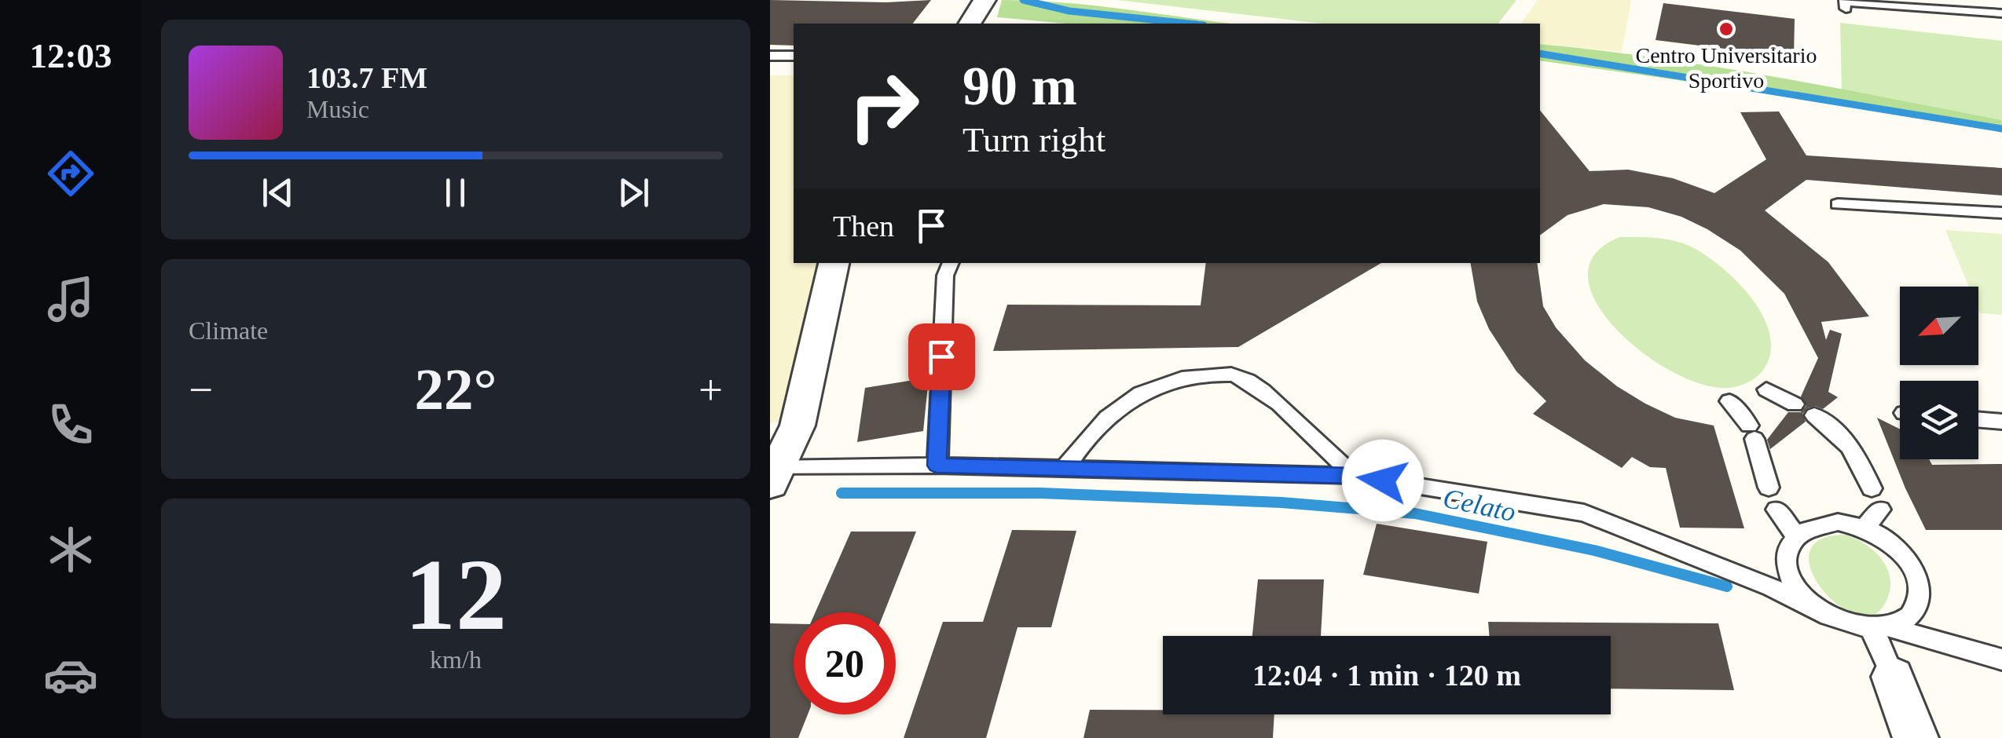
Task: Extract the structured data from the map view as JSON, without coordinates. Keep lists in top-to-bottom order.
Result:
{
  "water": ["Celato"],
  "places": ["Centro Universitario Sportivo"],
  "north": "bottom left",
  "page": {
    "tabs": "12:03",
    "turn": ["90 m", "Turn right"],
    "song": ["103.7 FM", "Music"],
    "then": "Then",
    "tile": [
      "Climate",
      ["12", "km/h"]
    ],
    "heat": ["−", "22°", "+"],
    "limit": "20",
    "trip": "12:04 · 1 min · 120 m"
  }
}
